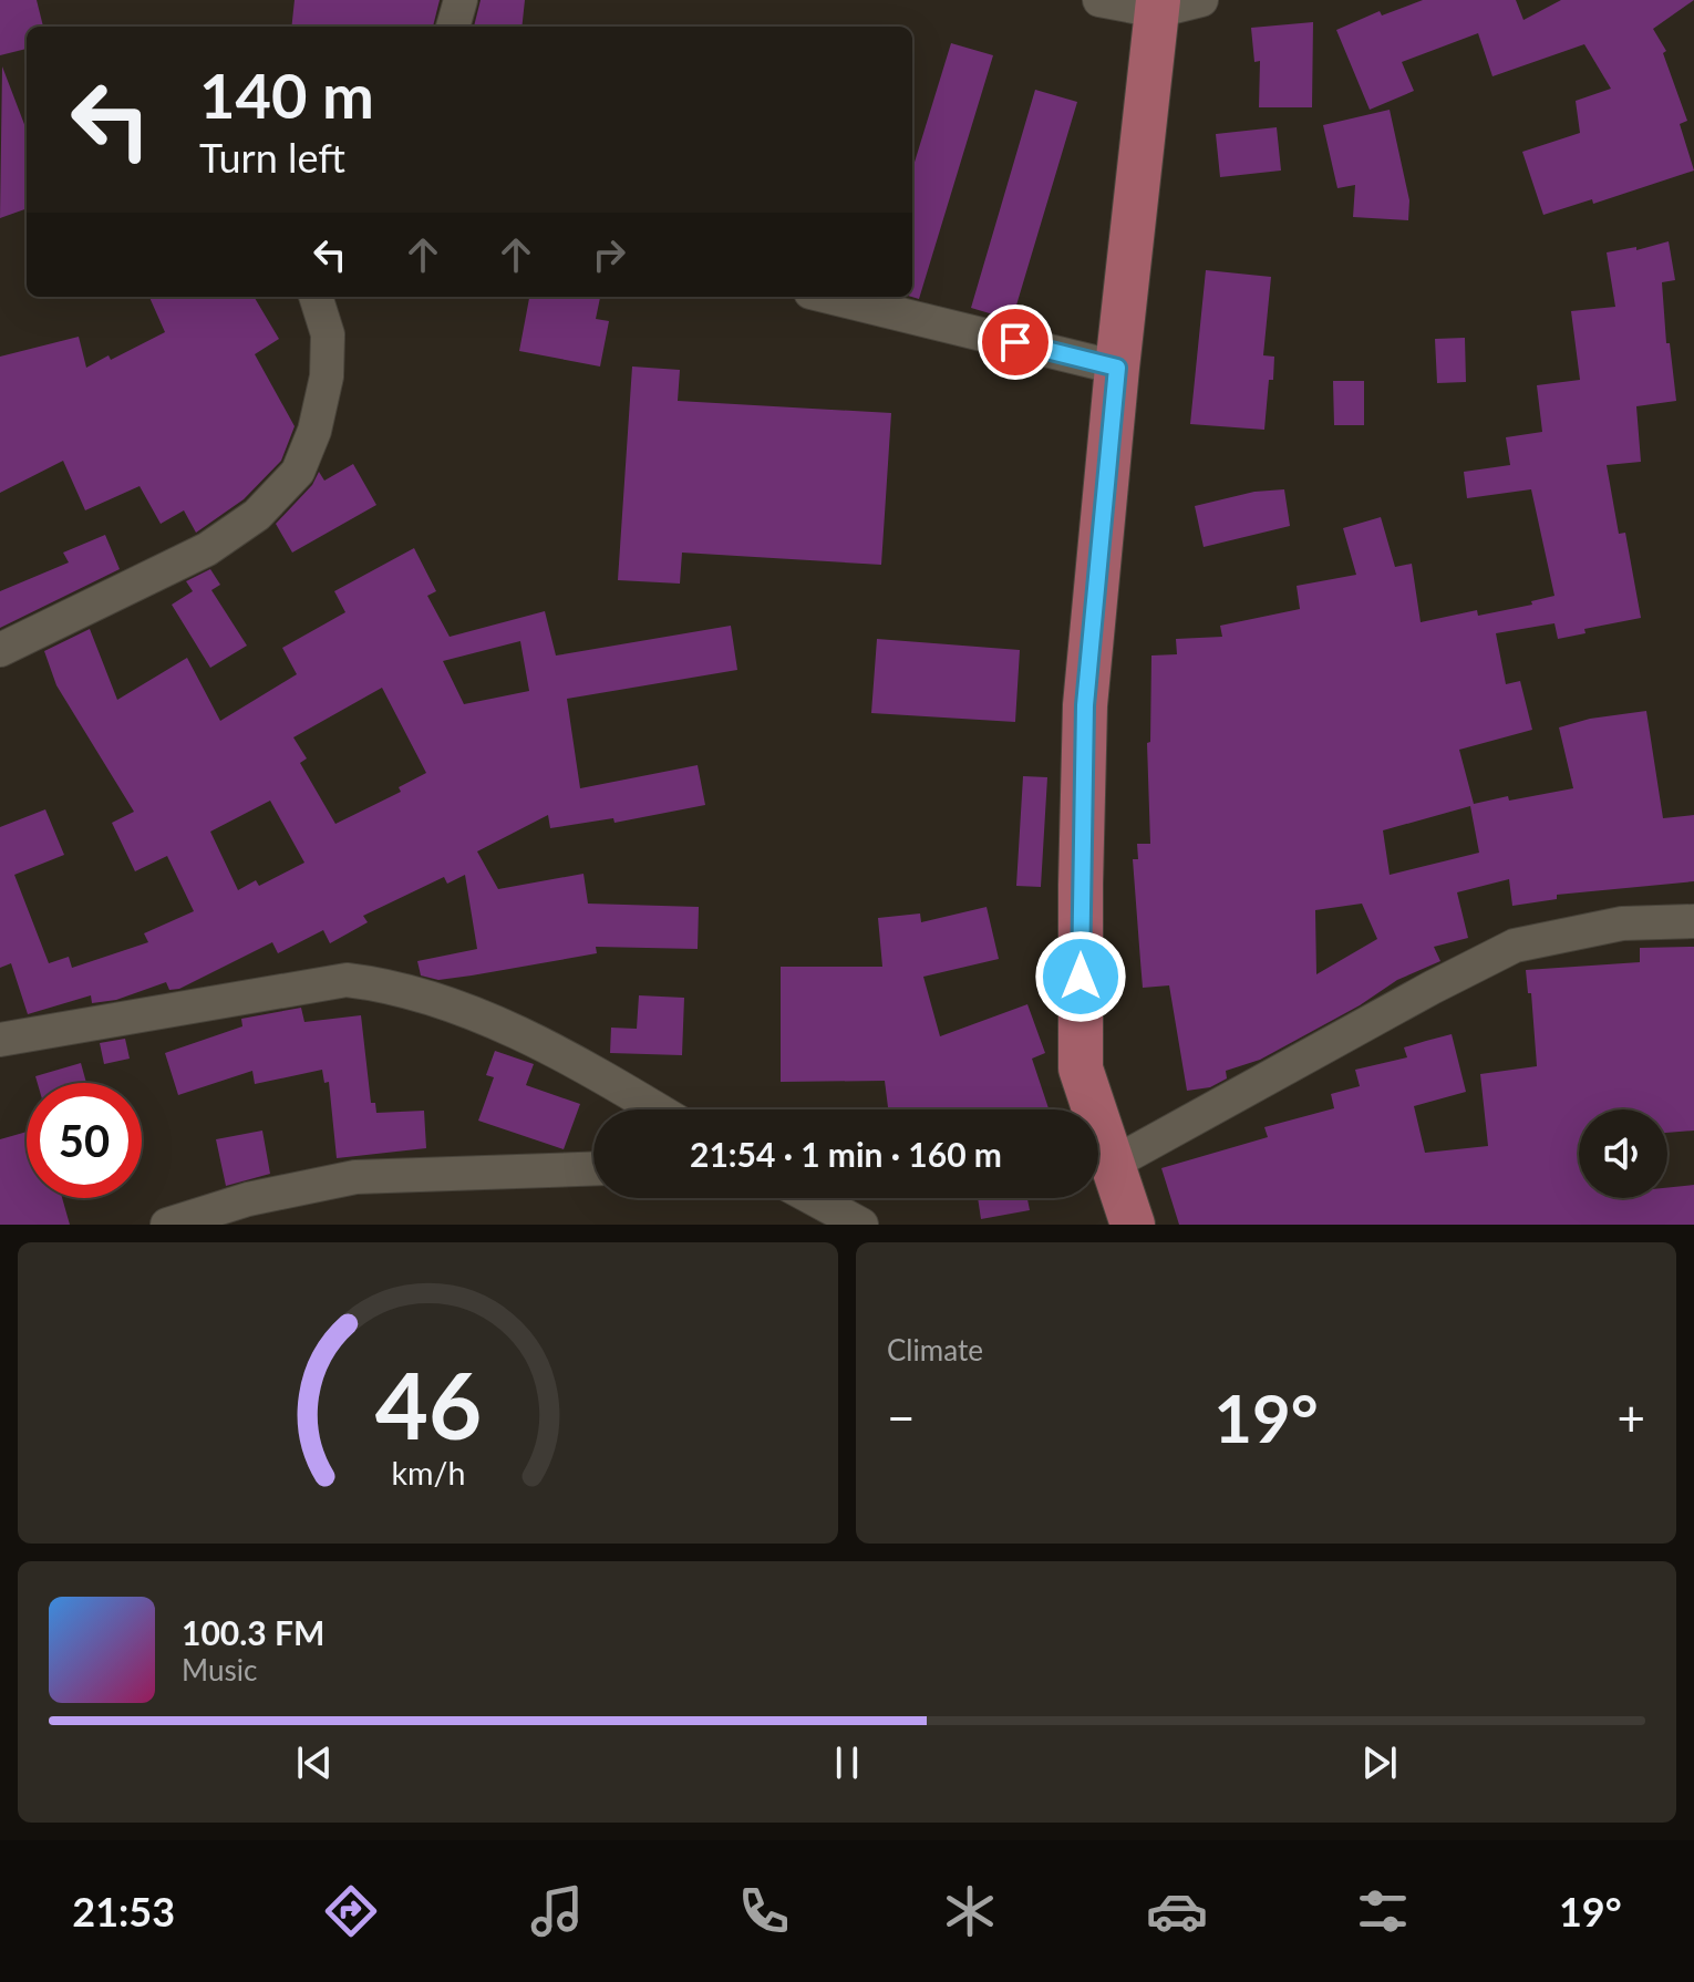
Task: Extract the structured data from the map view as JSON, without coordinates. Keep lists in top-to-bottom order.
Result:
{
  "page": {
    "turn": ["140 m", "Turn left"],
    "limit": "50",
    "trip": "21:54 · 1 min · 160 m",
    "tile": "Climate",
    "heat": ["−", "19°", "+"],
    "song": ["100.3 FM", "Music"],
    "tabs": ["21:53", "19°"],
    "gauge": ["46", "km/h"]
  }
}
